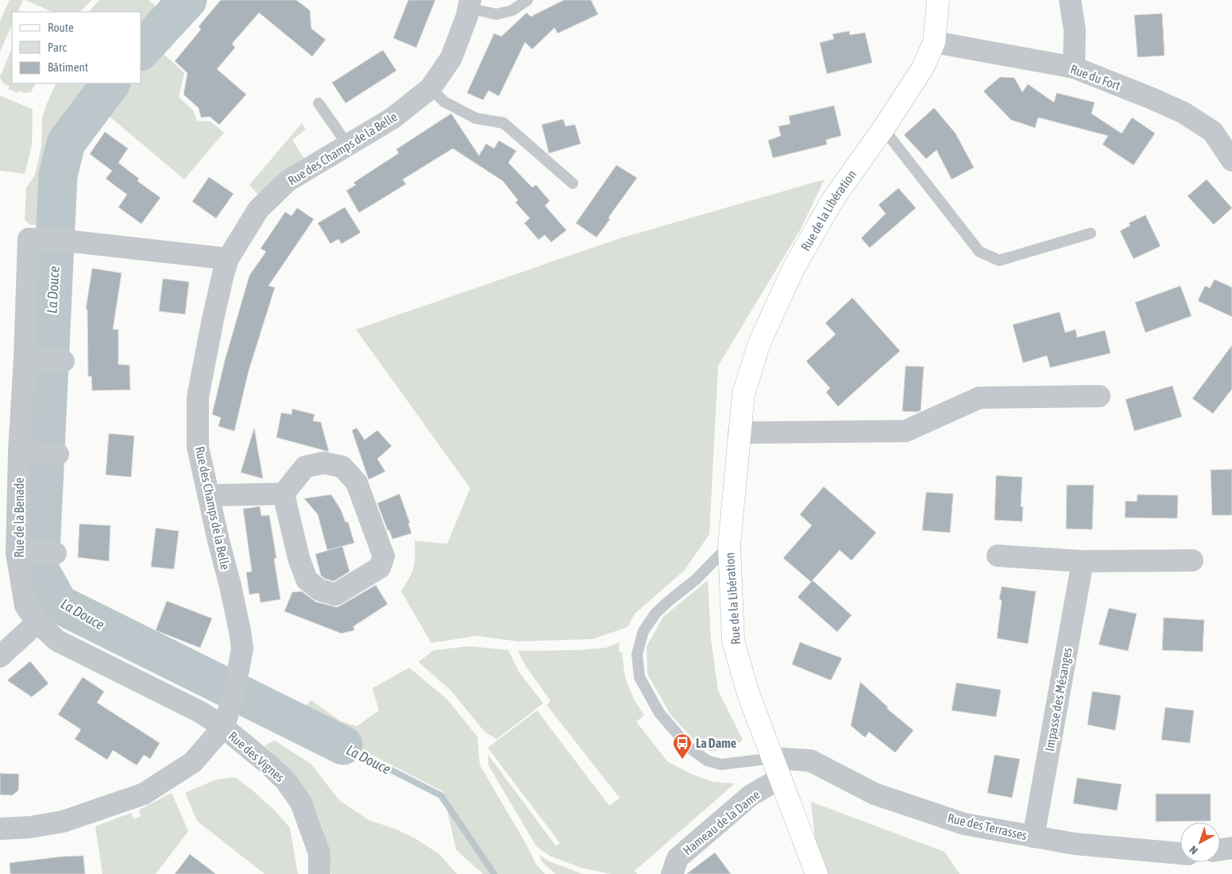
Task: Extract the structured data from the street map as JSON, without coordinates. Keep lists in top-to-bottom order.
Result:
{
  "streets": {
    "street": [
      "Rue du Fort",
      "Rue des Champs de la Belle",
      "Rue de la Libération",
      "Rue de la Benade",
      "Impasse des Mésanges",
      "Rue des Vignes",
      "Hameau de la Dame",
      "Rue des Terrasses"
    ]
  },
  "crossings": [
    ["Rue du Fort", "Rue de la Libération"],
    ["Rue des Champs de la Belle", "Rue de la Benade"],
    ["Rue des Champs de la Belle", "Rue des Vignes"],
    ["Rue de la Libération", "Hameau de la Dame"],
    ["Rue de la Libération", "Rue des Terrasses"],
    ["Rue de la Benade", "Rue des Vignes"],
    ["Impasse des Mésanges", "Rue des Terrasses"]
  ],
  "water": ["La Douce"],
  "places": {
    "bus stop": ["La Dame"]
  },
  "legend": ["Route", "Parc", "Bâtiment"],
  "north": "bottom left"
}
